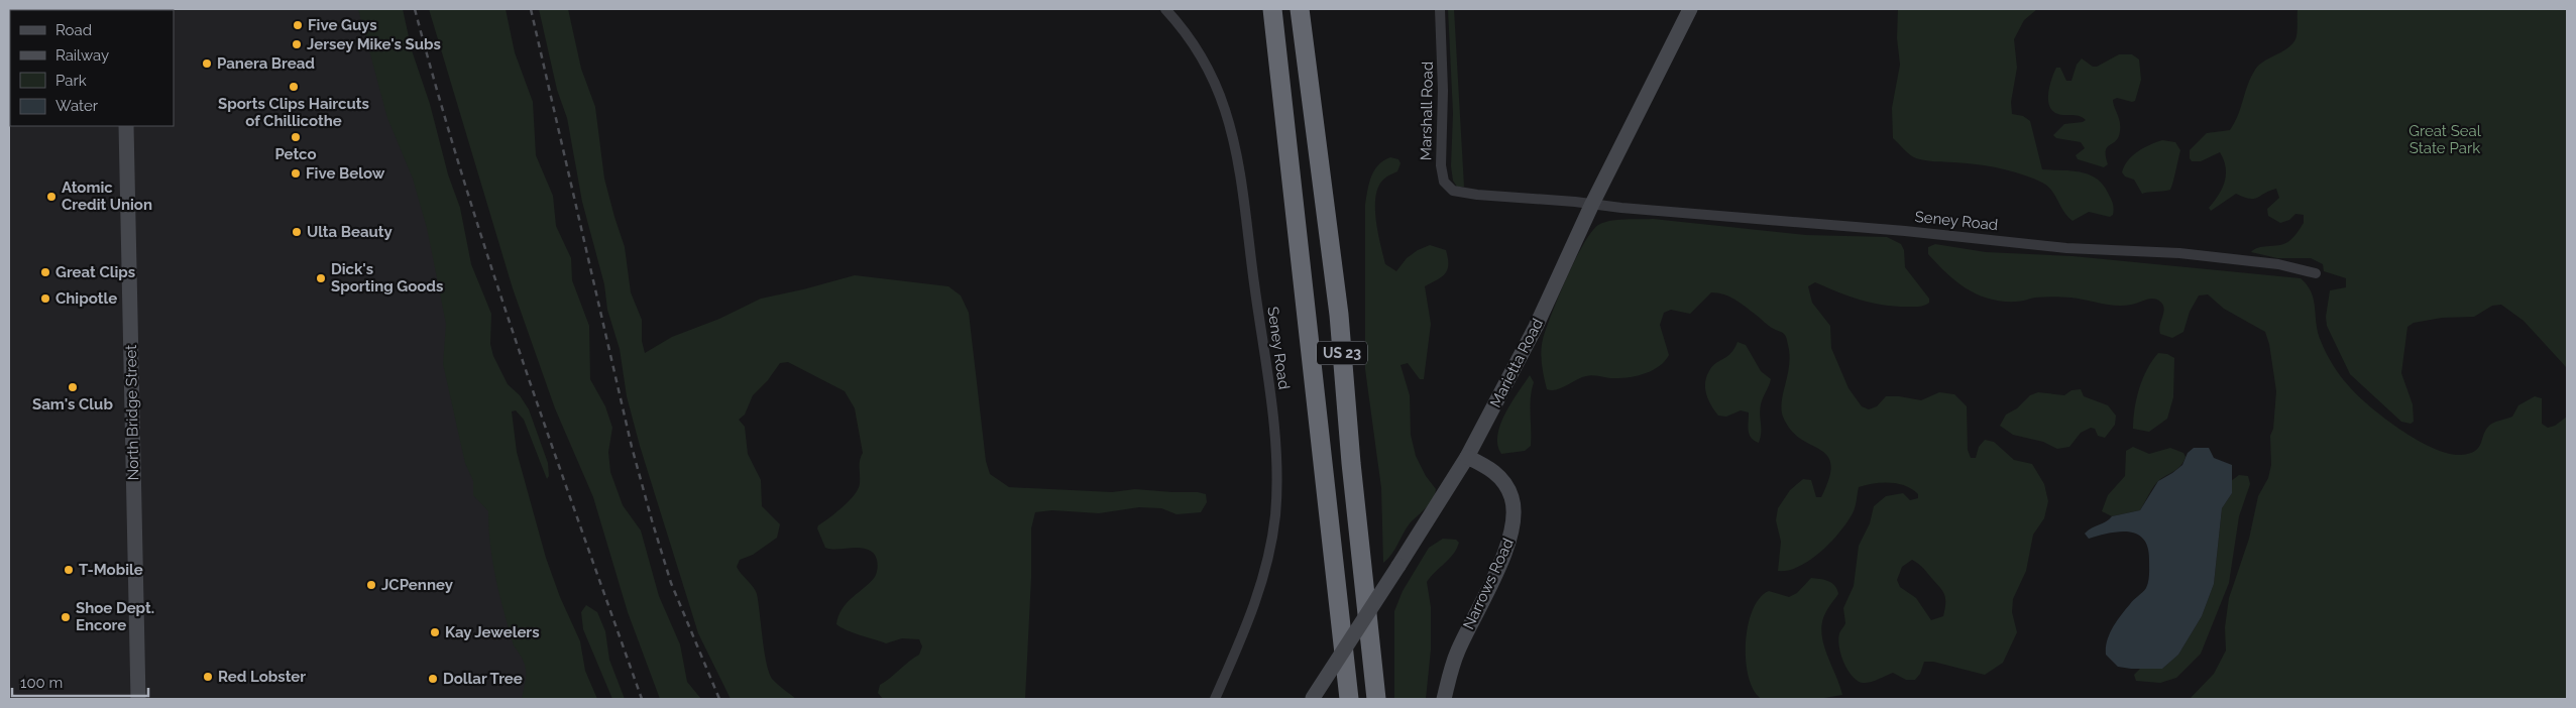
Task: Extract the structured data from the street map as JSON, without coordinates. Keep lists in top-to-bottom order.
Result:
{
  "streets": {
    "highway": ["US 23"],
    "street": [
      "Marshall Road",
      "Seney Road",
      "Marietta Road",
      "North Bridge Street",
      "Narrows Road"
    ]
  },
  "crossings": [
    ["Marshall Road", "Seney Road"],
    ["Marshall Road", "Marietta Road"],
    ["Seney Road", "Marietta Road"],
    ["Marietta Road", "Narrows Road"]
  ],
  "parks": ["Great Seal State Park"],
  "places": [
    "Five Guys",
    "Jersey Mike's Subs",
    "Panera Bread",
    "Sports Clips Haircuts of Chillicothe",
    "Petco",
    "Five Below",
    "Atomic Credit Union",
    "Ulta Beauty",
    "Great Clips",
    "Dick's Sporting Goods",
    "Chipotle",
    "Sam's Club",
    "T-Mobile",
    "JCPenney",
    "Shoe Dept. Encore",
    "Kay Jewelers",
    "Red Lobster",
    "Dollar Tree"
  ],
  "legend": [
    "Road",
    "Railway",
    "Park",
    "Water"
  ],
  "scale_bar": "100 m"
}
